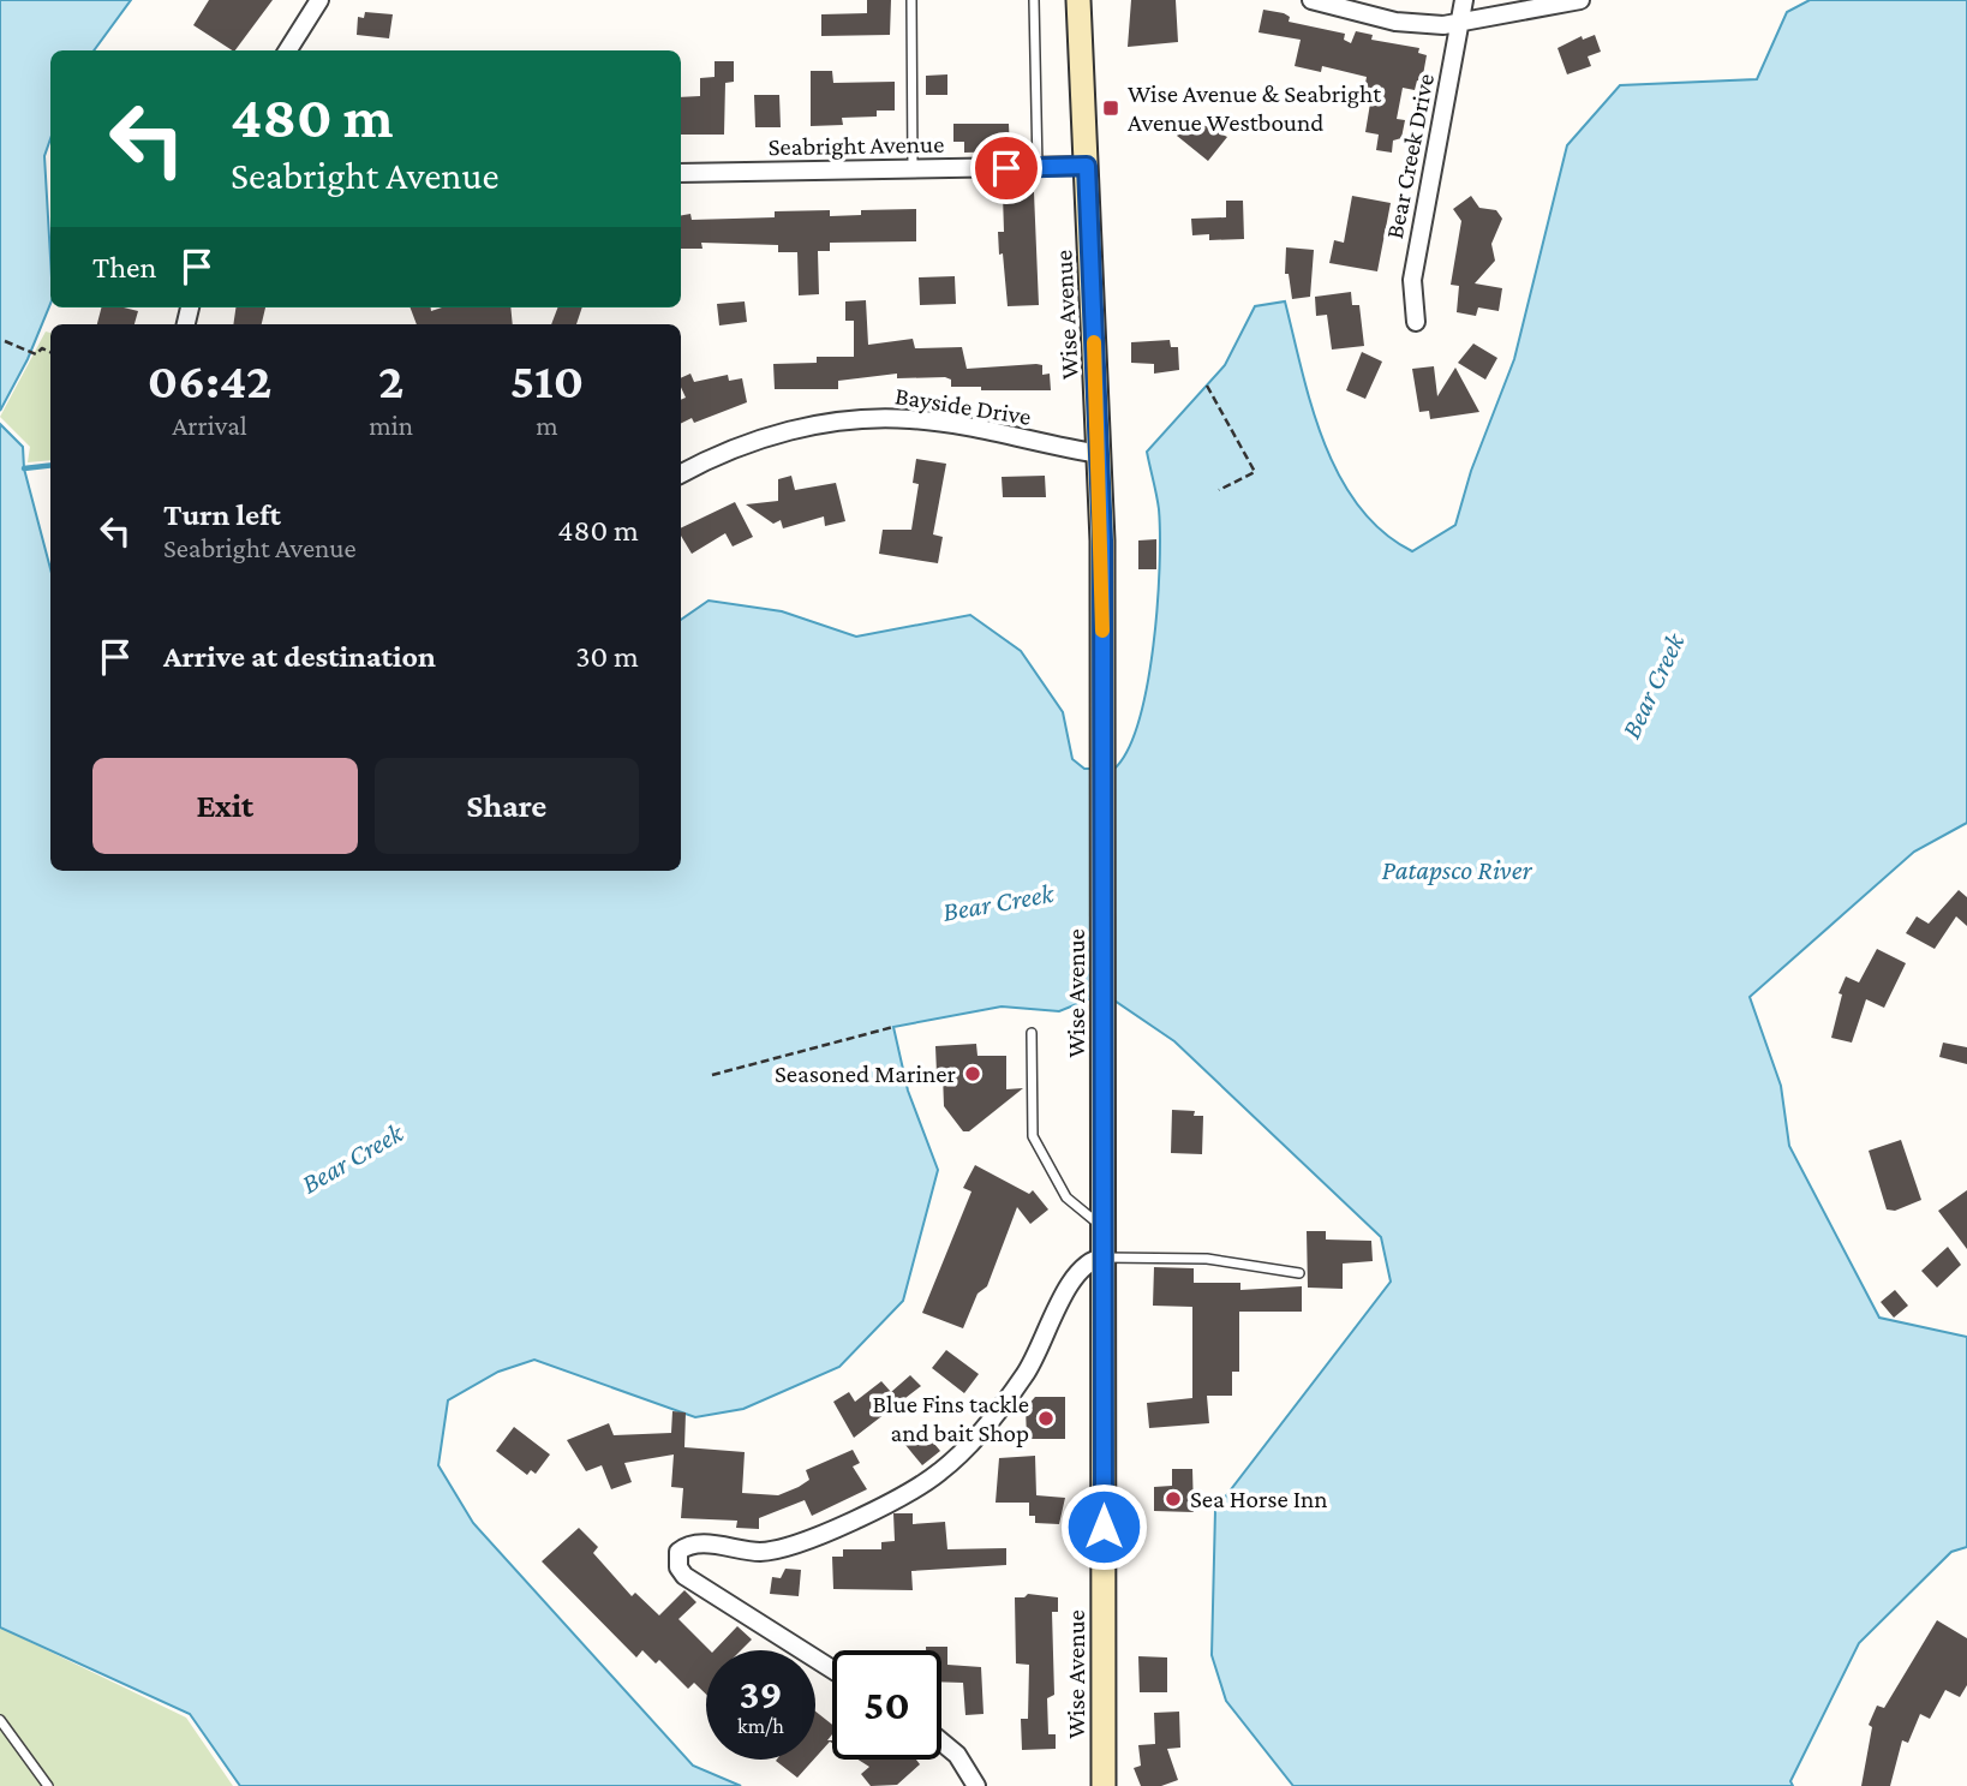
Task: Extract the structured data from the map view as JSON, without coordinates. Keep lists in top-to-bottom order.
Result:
{
  "streets": {
    "main road": ["Wise Avenue"],
    "street": ["Seabright Avenue", "Bear Creek Drive", "Bayside Drive"]
  },
  "crossings": [
    ["Seabright Avenue", "Wise Avenue"],
    ["Wise Avenue", "Bayside Drive"]
  ],
  "water": ["Bear Creek", "Patapsco River"],
  "places": {
    "transit": ["Wise Avenue & Seabright Avenue Westbound"],
    "other": ["Seasoned Mariner", "Blue Fins tackle and bait Shop", "Sea Horse Inn"]
  },
  "page": {
    "turn": ["480 m", "Seabright Avenue"],
    "then": "Then",
    "eta": [
      "06:42",
      "Arrival",
      "2",
      "min",
      "510",
      "m"
    ],
    "list": [
      {
        "name": "Turn left",
        "note": "Seabright Avenue",
        "value": "480 m"
      },
      {
        "name": "Arrive at destination",
        "value": "30 m"
      }
    ],
    "buttons": ["Exit", "Share"],
    "speed": "39 km/h",
    "limit": "50"
  }
}
